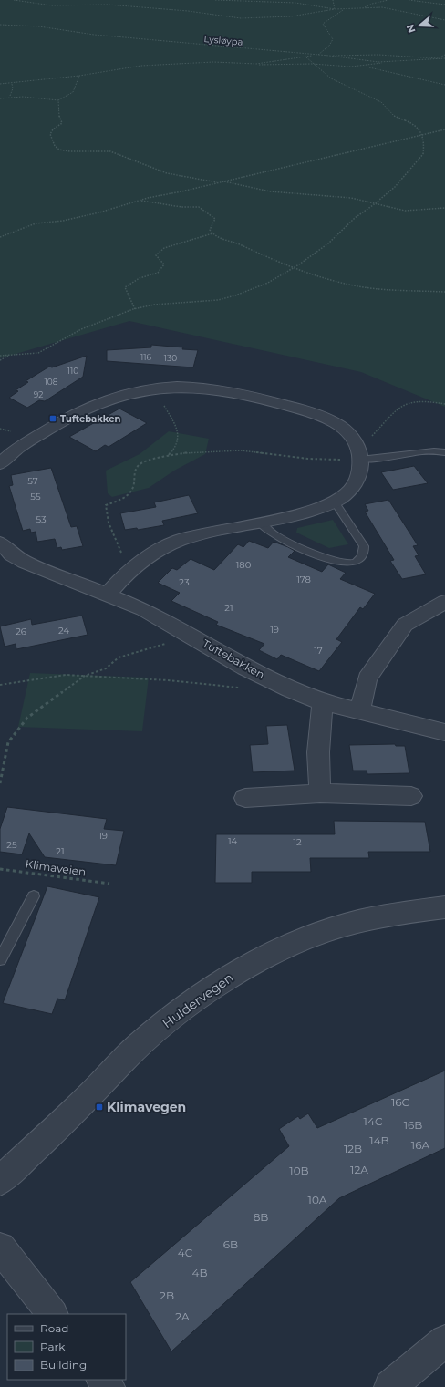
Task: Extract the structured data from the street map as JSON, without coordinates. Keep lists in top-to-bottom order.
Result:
{
  "streets": {
    "street": ["Tuftebakken", "Huldervegen"],
    "path": ["Lysløypa", "Klimaveien"]
  },
  "places": {
    "transit": ["Tuftebakken", "Klimavegen"]
  },
  "house_numbers": [
    "116",
    "130",
    "110",
    "108",
    "92",
    "57",
    "55",
    "53",
    "180",
    "178",
    "23",
    "21",
    "19",
    "24",
    "26",
    "17",
    "19",
    "14",
    "12",
    "25",
    "21",
    "16C",
    "14C",
    "16B",
    "14B",
    "16A",
    "12B",
    "12A",
    "10B",
    "10A",
    "8B",
    "6B",
    "4C",
    "4B",
    "2B",
    "2A"
  ],
  "legend": ["Road", "Park", "Building"],
  "north": "left"
}
